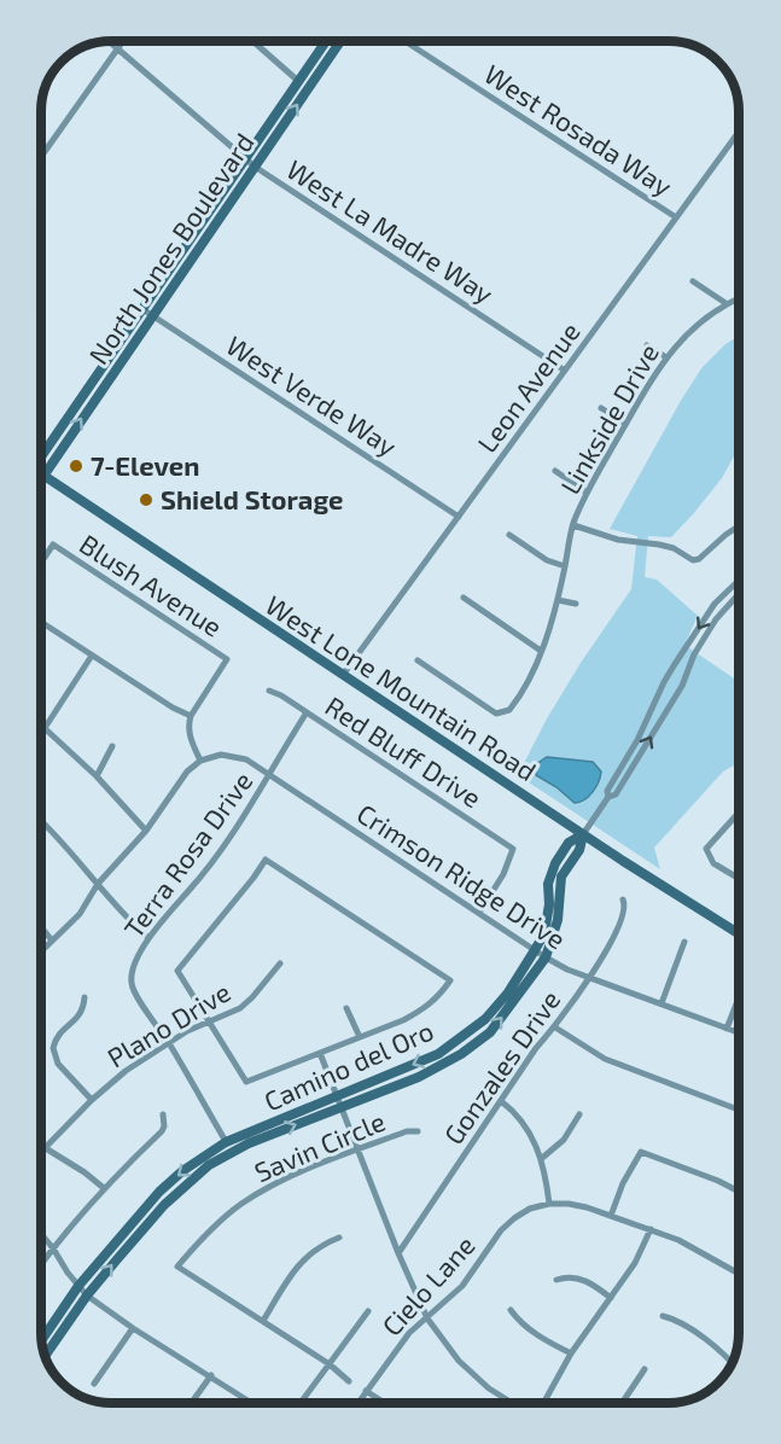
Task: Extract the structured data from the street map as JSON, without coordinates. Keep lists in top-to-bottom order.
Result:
{
  "streets": {
    "main road": ["North Jones Boulevard", "West Lone Mountain Road", "Camino del Oro"],
    "street": [
      "West Rosada Way",
      "West La Madre Way",
      "Leon Avenue",
      "West Verde Way",
      "Linkside Drive",
      "Blush Avenue",
      "Red Bluff Drive",
      "Terra Rosa Drive",
      "Crimson Ridge Drive",
      "Plano Drive",
      "Gonzales Drive",
      "Savin Circle",
      "Cielo Lane"
    ]
  },
  "crossings": [
    ["West Rosada Way", "Leon Avenue"],
    ["West La Madre Way", "North Jones Boulevard"],
    ["West La Madre Way", "Leon Avenue"],
    ["North Jones Boulevard", "West Verde Way"],
    ["North Jones Boulevard", "West Lone Mountain Road"],
    ["Leon Avenue", "West Verde Way"],
    ["Leon Avenue", "West Lone Mountain Road"],
    ["West Lone Mountain Road", "Camino del Oro"],
    ["Red Bluff Drive", "Terra Rosa Drive"],
    ["Red Bluff Drive", "Crimson Ridge Drive"],
    ["Terra Rosa Drive", "Crimson Ridge Drive"],
    ["Terra Rosa Drive", "Plano Drive"],
    ["Crimson Ridge Drive", "Camino del Oro"],
    ["Crimson Ridge Drive", "Gonzales Drive"]
  ],
  "places": ["7-Eleven", "Shield Storage"]
}
